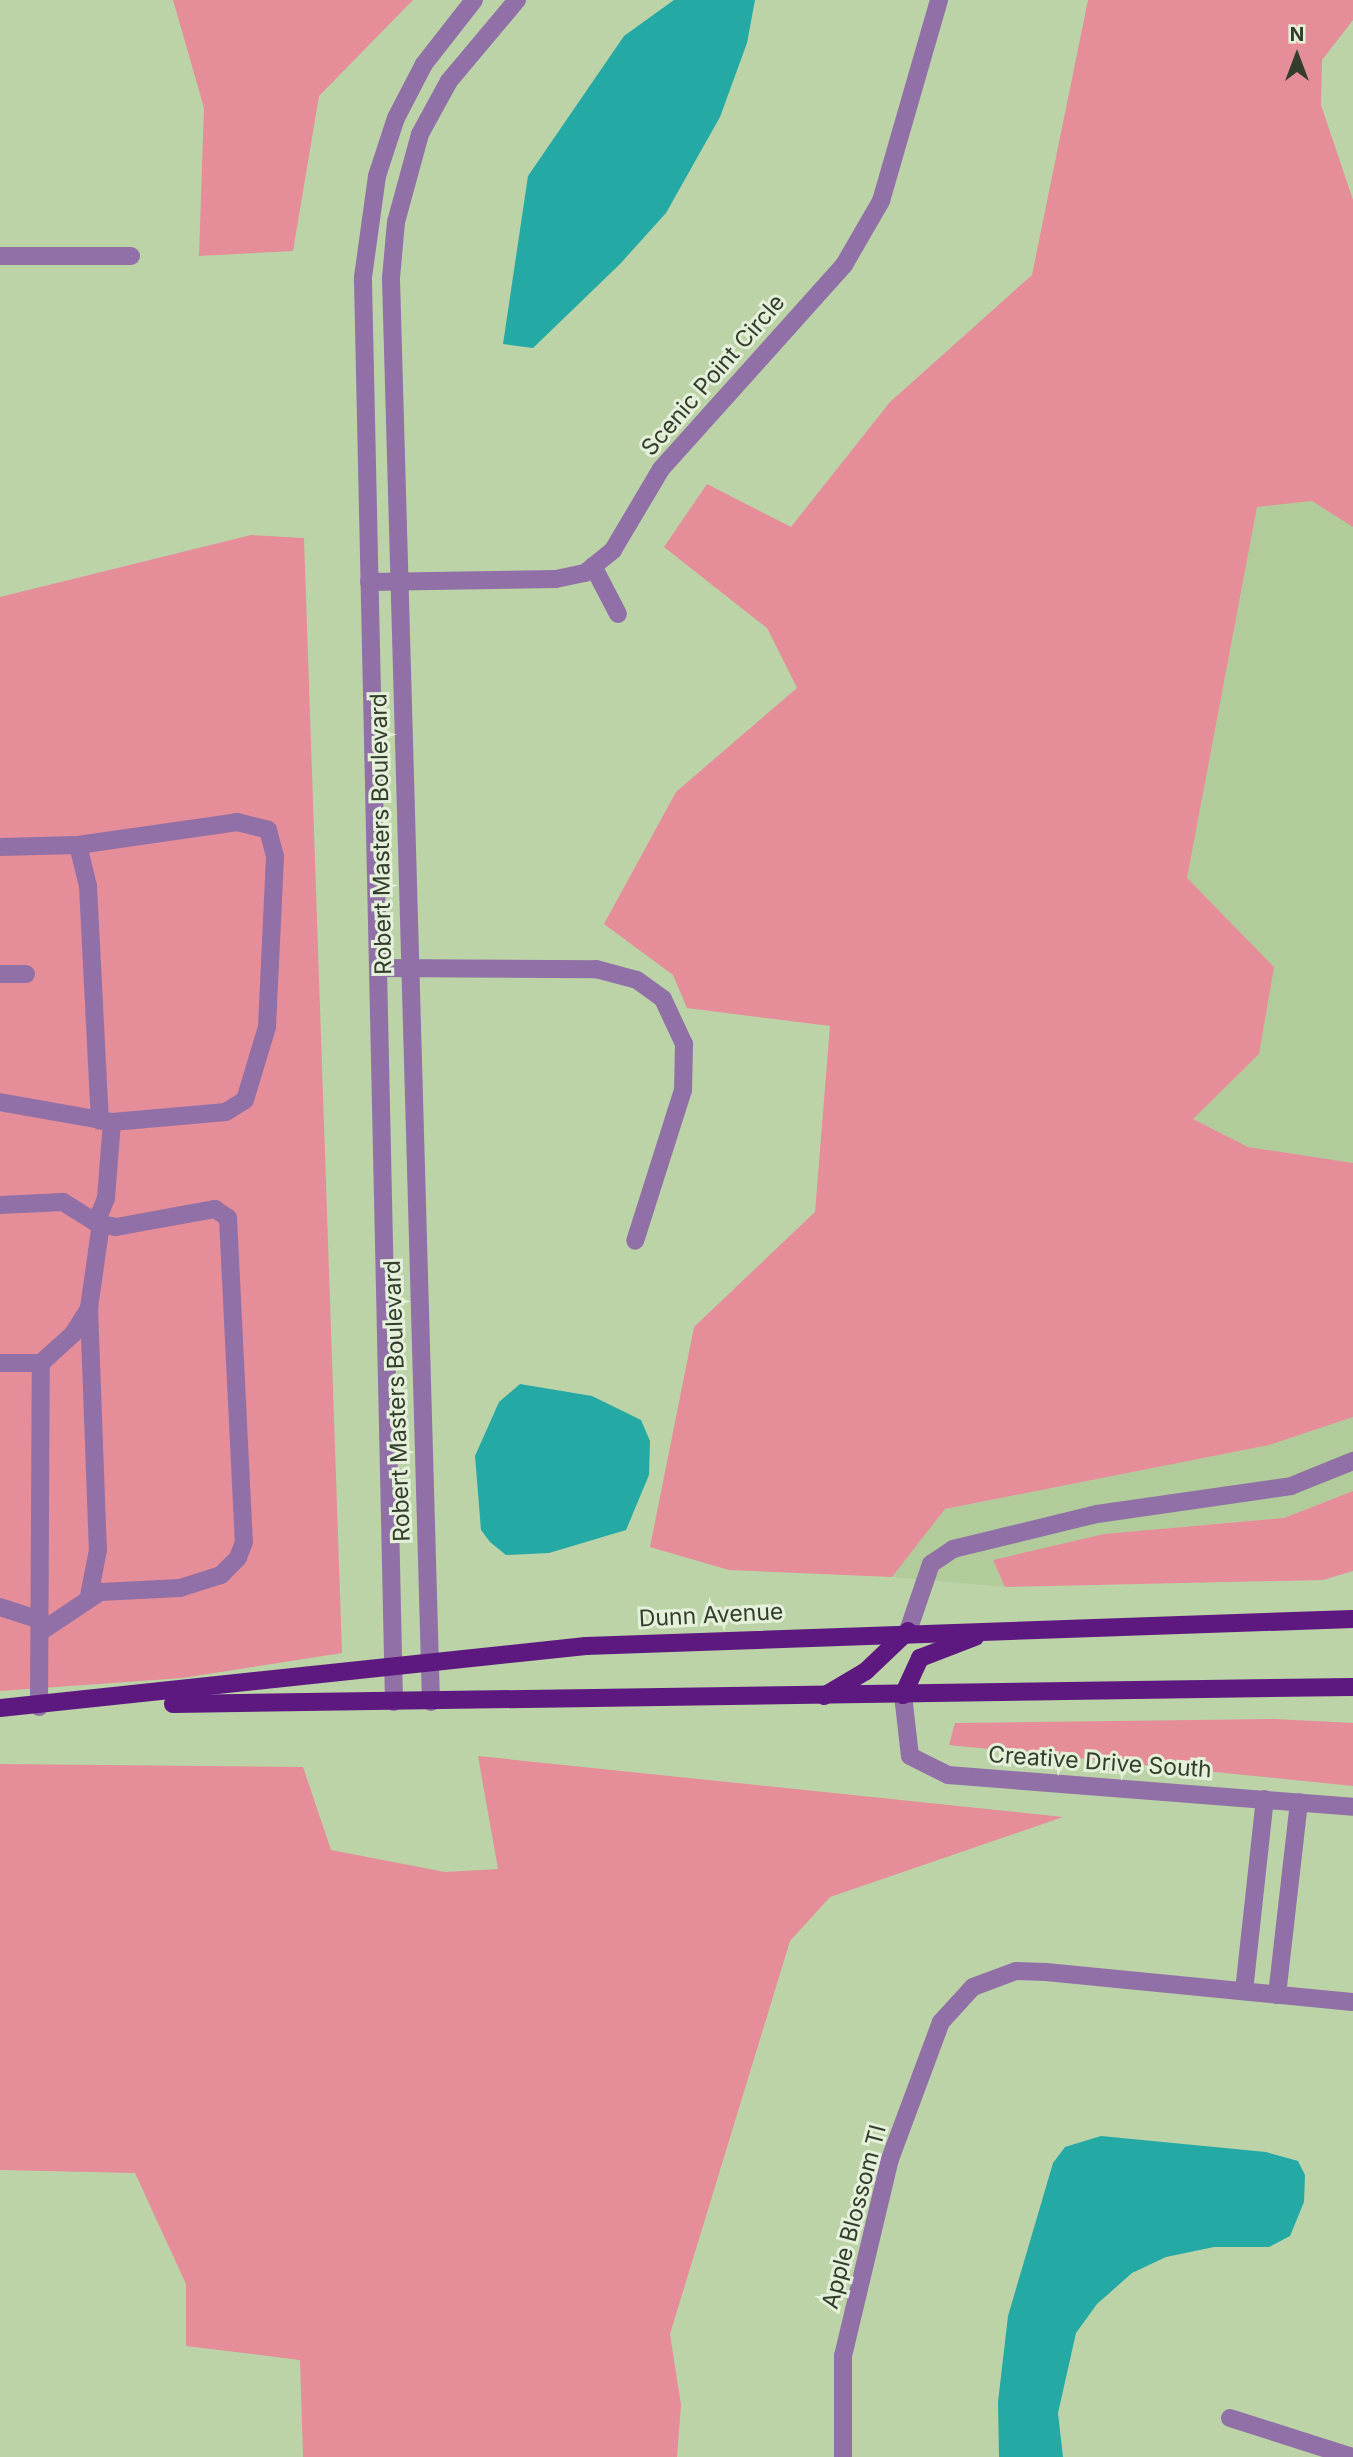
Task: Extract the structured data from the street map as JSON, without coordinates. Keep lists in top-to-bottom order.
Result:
{
  "streets": {
    "main road": ["Dunn Avenue"],
    "street": [
      "Scenic Point Circle",
      "Robert Masters Boulevard",
      "Creative Drive South",
      "Apple Blossom Tl"
    ]
  },
  "crossings": [
    ["Scenic Point Circle", "Robert Masters Boulevard"],
    ["Robert Masters Boulevard", "Dunn Avenue"],
    ["Dunn Avenue", "Creative Drive South"]
  ],
  "north": "top"
}
